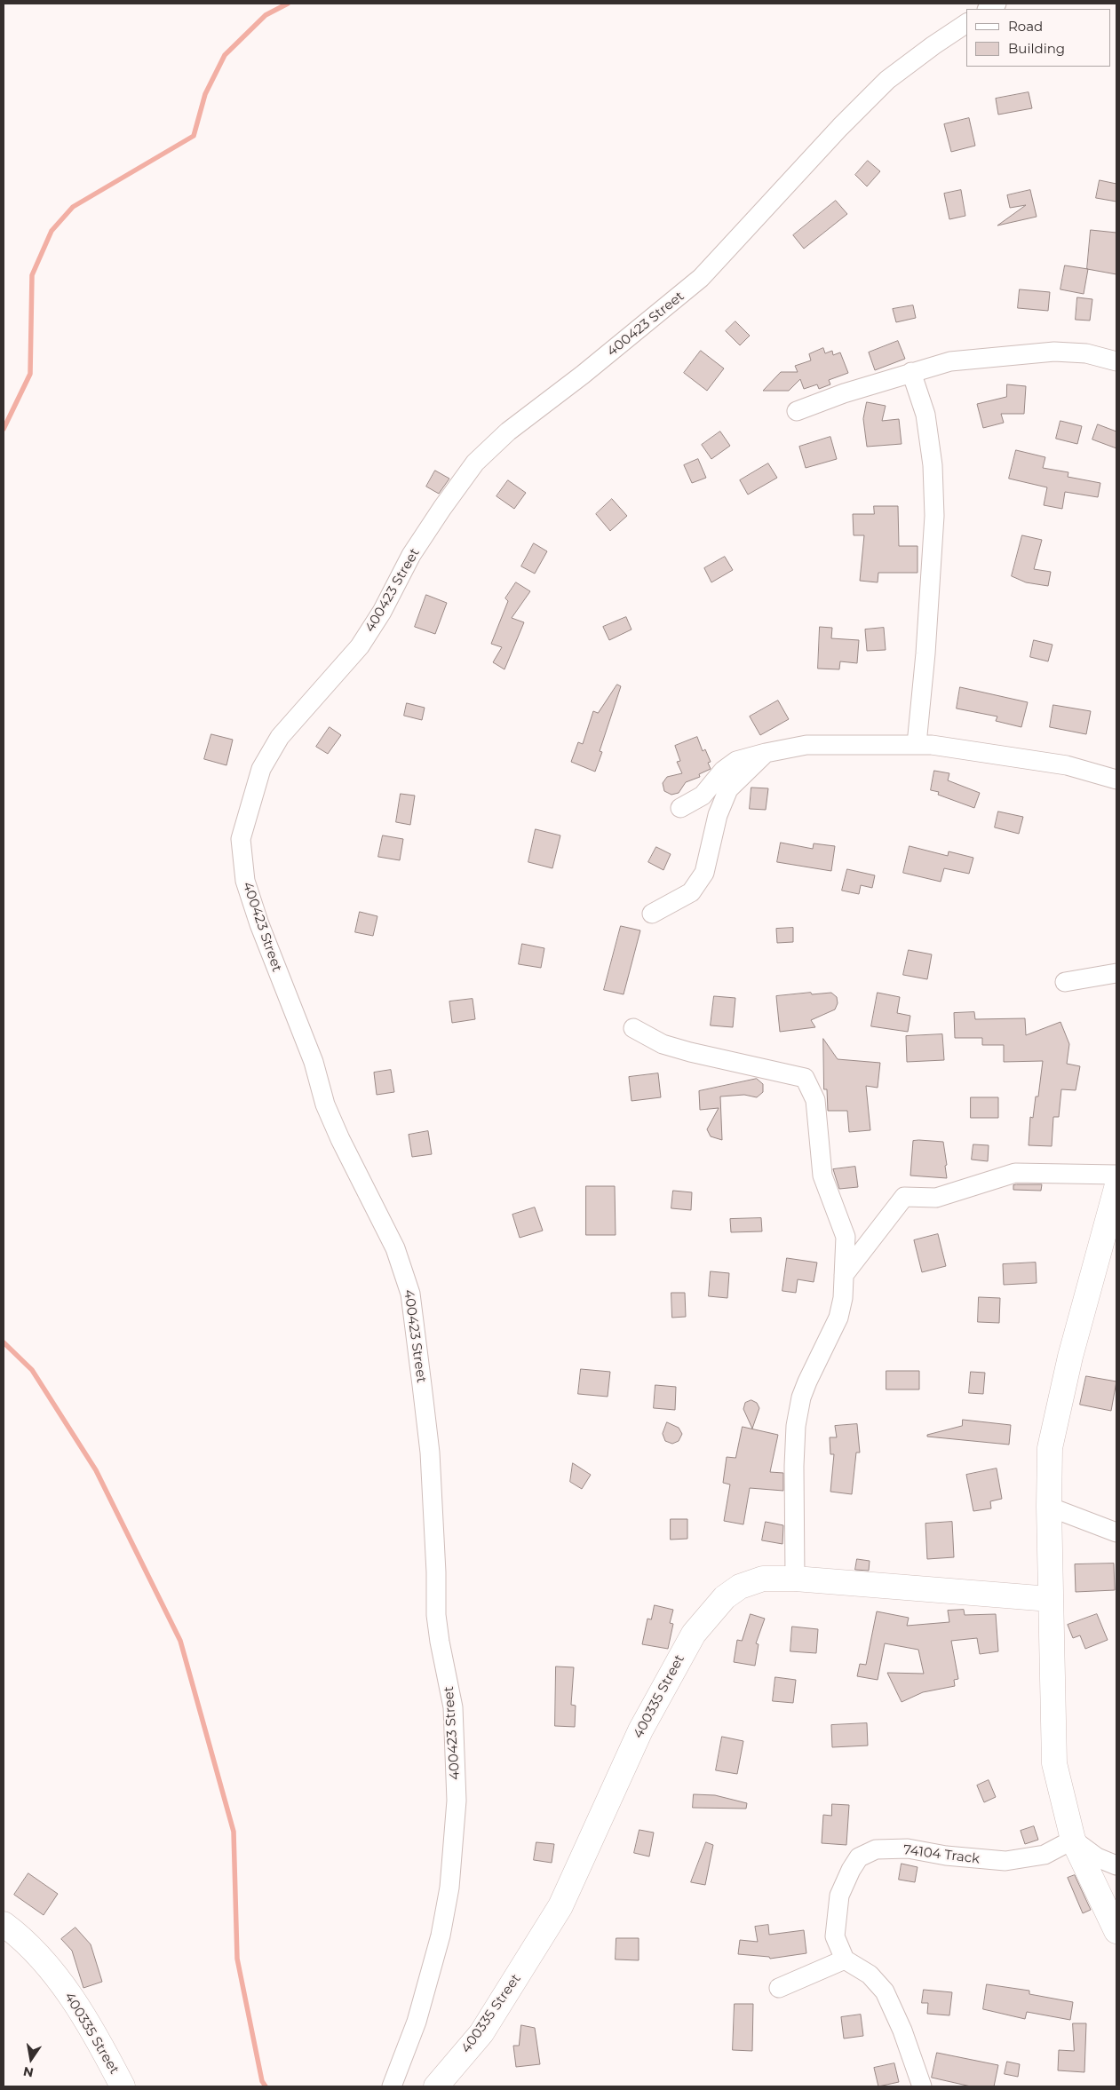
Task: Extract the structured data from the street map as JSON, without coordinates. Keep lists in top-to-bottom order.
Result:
{
  "streets": {
    "street": ["400423 Street", "400335 Street", "74104 Track"]
  },
  "legend": ["Road", "Building"],
  "north": "bottom"
}
